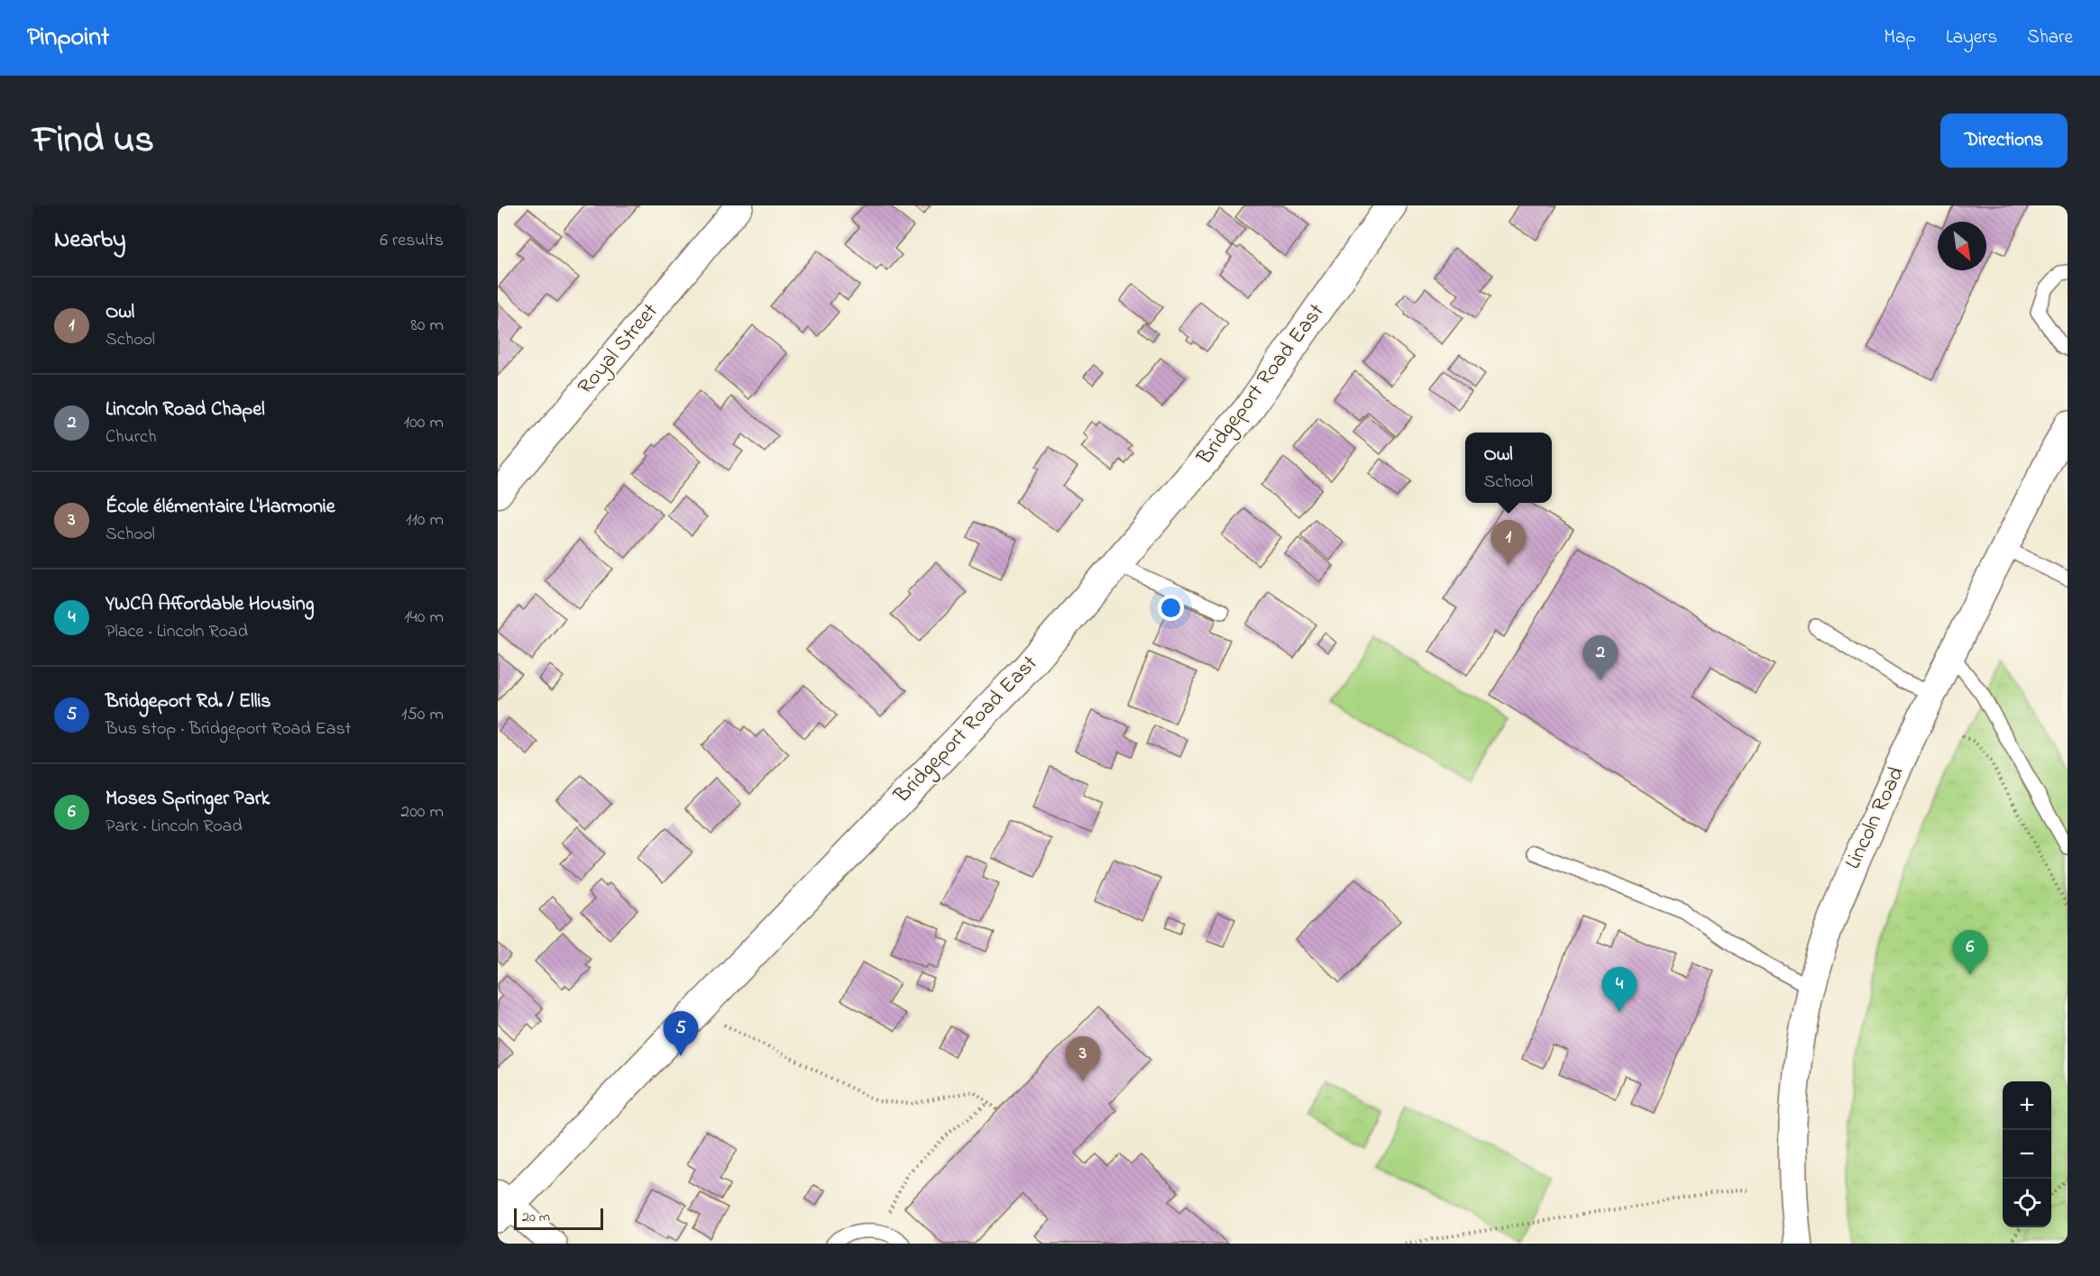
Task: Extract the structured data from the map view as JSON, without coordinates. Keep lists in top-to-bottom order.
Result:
{
  "streets": {
    "main road": ["Bridgeport Road East"],
    "street": ["Royal Street", "Lincoln Road"]
  },
  "scale_bar": "20 m",
  "north": "bottom right",
  "page": {
    "header": "Pinpoint",
    "nav": ["Map", "Layers", "Share"],
    "title": "Find us",
    "buttons": "Directions",
    "heading": ["Nearby", "6 results"],
    "list": [
      {
        "mark": "1",
        "name": "Owl",
        "note": "School",
        "value": "80 m"
      },
      {
        "mark": "2",
        "name": "Lincoln Road Chapel",
        "note": "Church",
        "value": "100 m"
      },
      {
        "mark": "3",
        "name": "École élémentaire L'Harmonie",
        "note": "School",
        "value": "110 m"
      },
      {
        "mark": "4",
        "name": "YWCA Affordable Housing",
        "note": "Place · Lincoln Road",
        "value": "140 m"
      },
      {
        "mark": "5",
        "name": "Bridgeport Rd. / Ellis",
        "note": "Bus stop · Bridgeport Road East",
        "value": "150 m"
      },
      {
        "mark": "6",
        "name": "Moses Springer Park",
        "note": "Park · Lincoln Road",
        "value": "200 m"
      }
    ],
    "popup": ["Owl", "School"],
    "pins": [
      "1",
      "2",
      "6",
      "4",
      "5",
      "3"
    ],
    "map_buttons": ["+", "−"],
    "scale": "20 m"
  }
}
